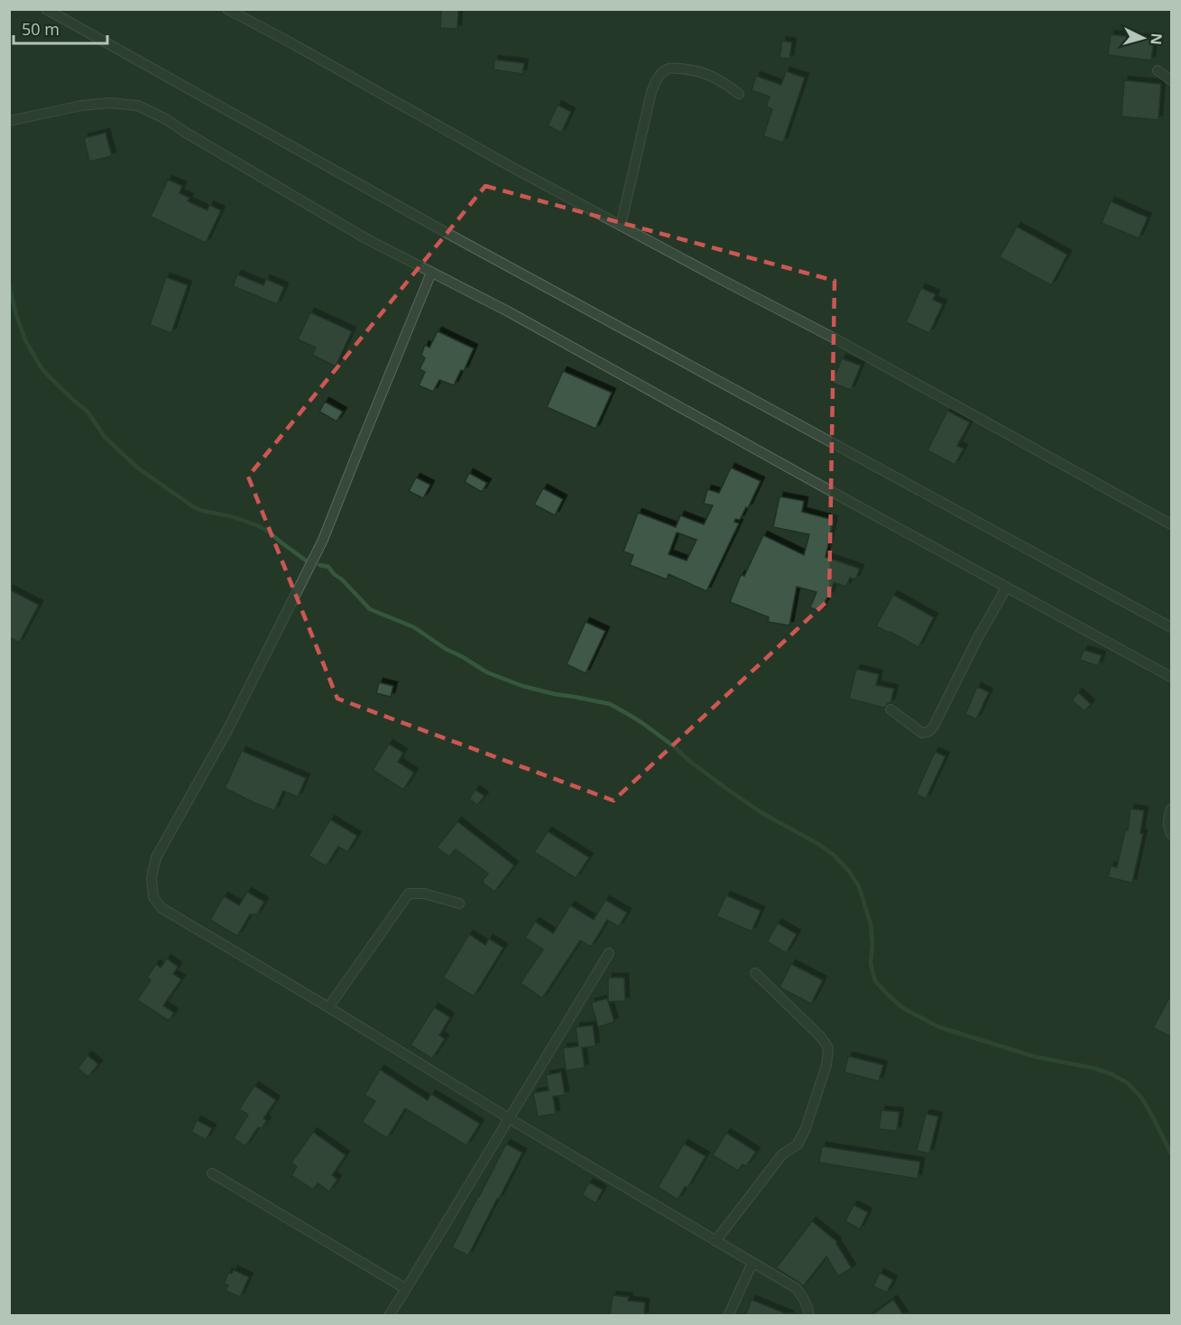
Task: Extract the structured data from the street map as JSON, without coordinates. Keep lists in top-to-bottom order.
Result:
{
  "scale_bar": "50 m",
  "north": "right"
}
